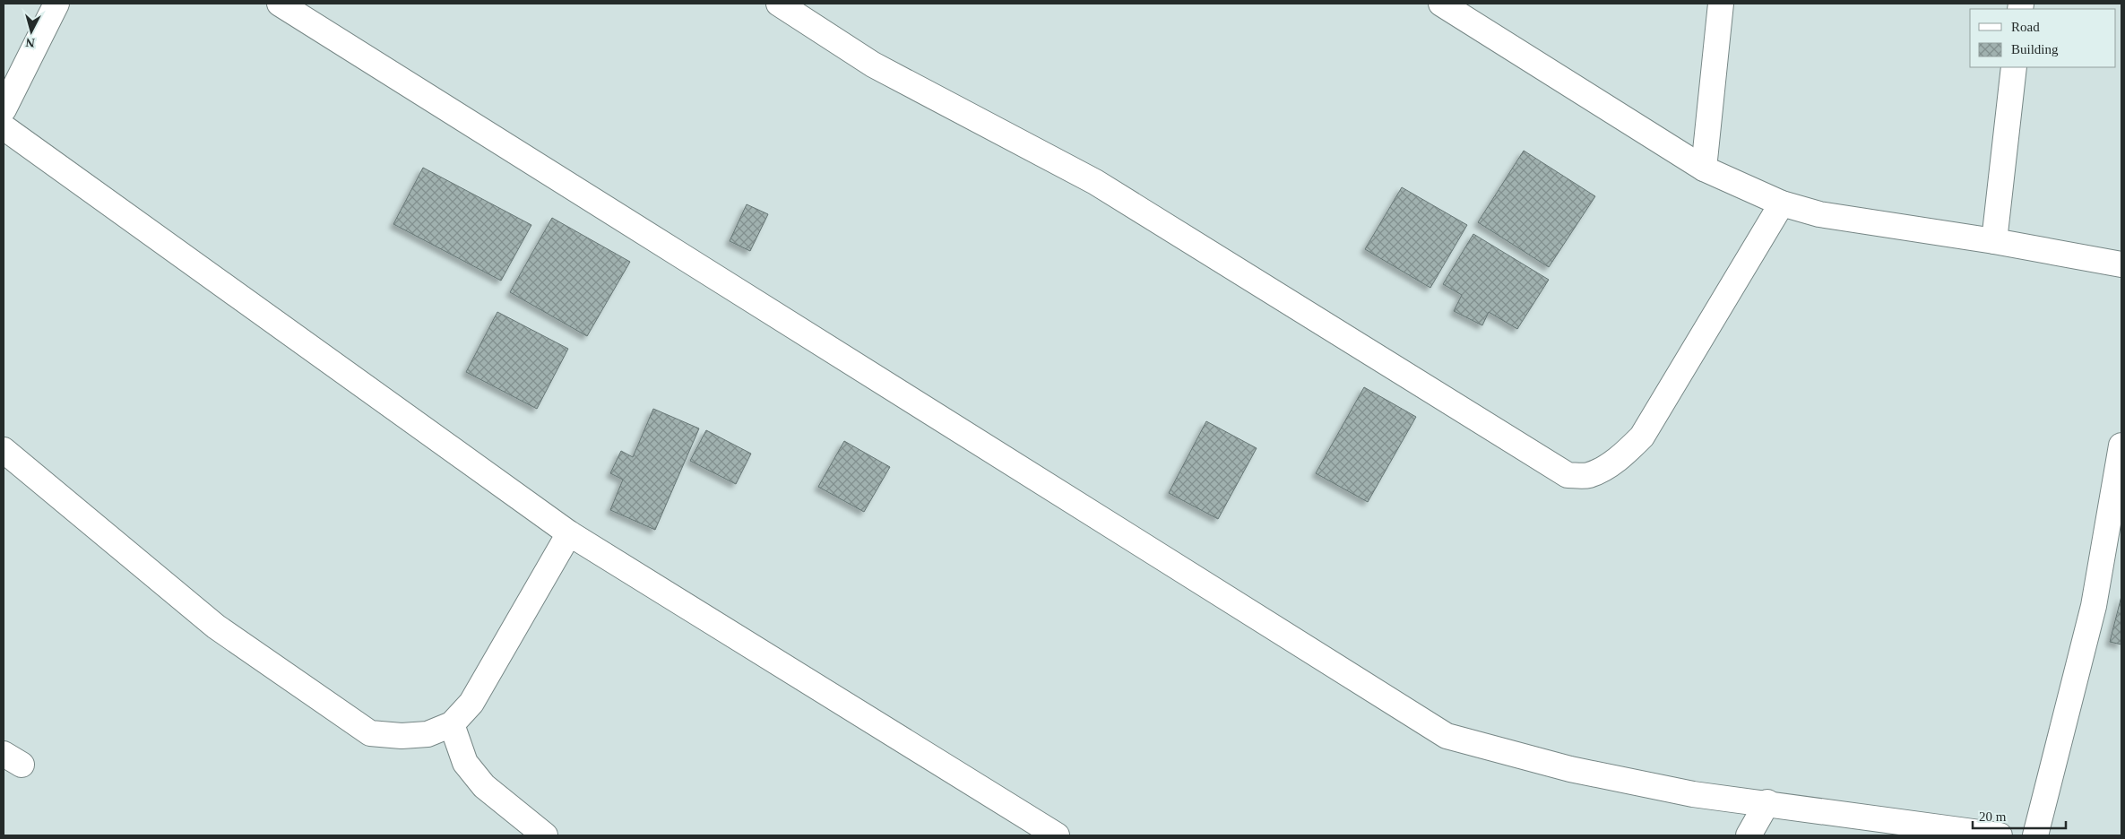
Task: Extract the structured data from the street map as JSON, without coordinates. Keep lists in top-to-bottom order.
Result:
{
  "legend": ["Road", "Building"],
  "scale_bar": "20 m",
  "north": "bottom"
}
